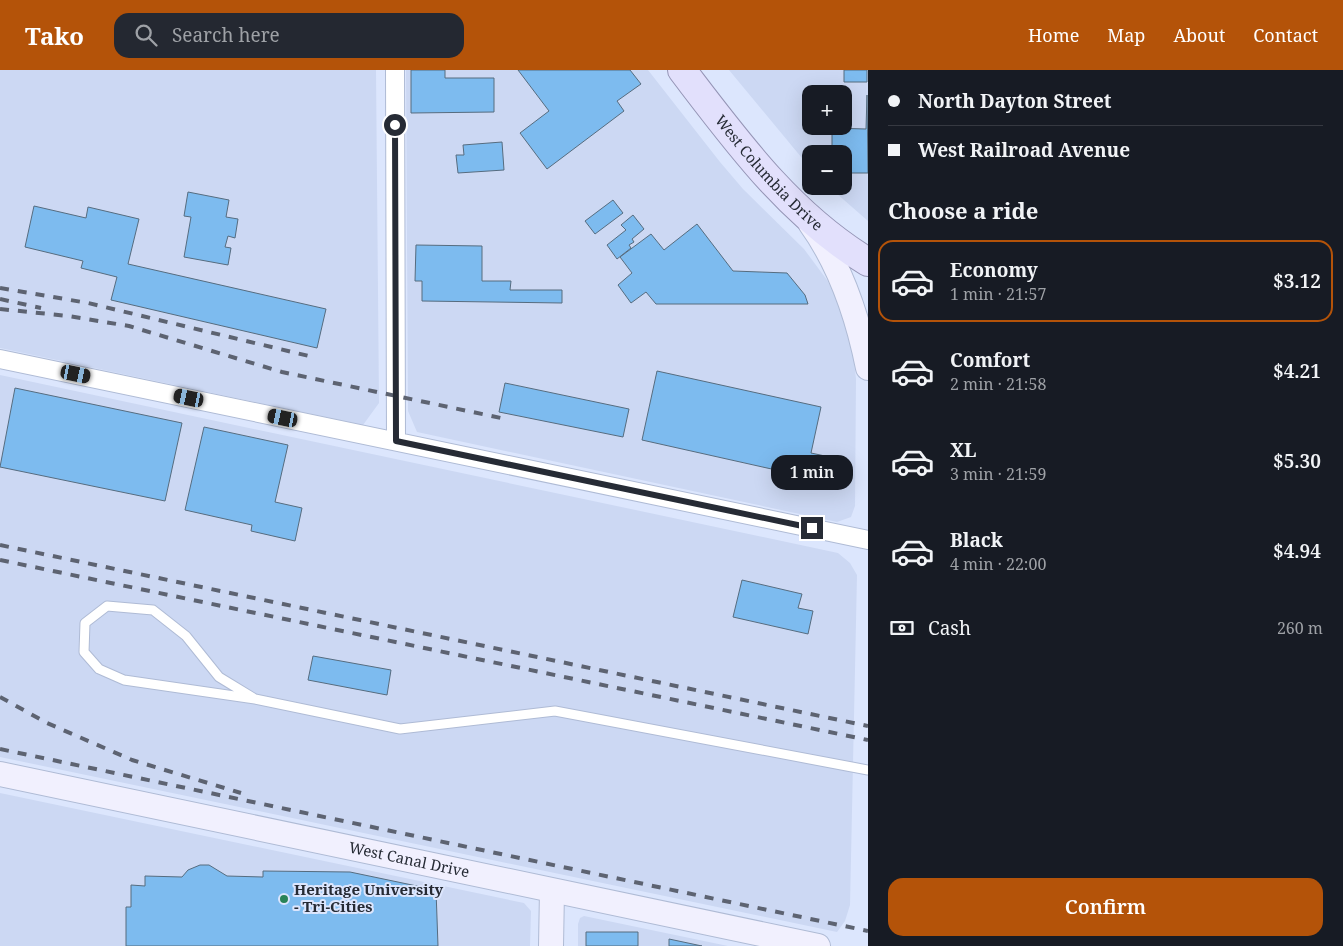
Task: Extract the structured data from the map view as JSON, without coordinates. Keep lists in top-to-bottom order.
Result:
{
  "streets": {
    "main road": ["West Columbia Drive"],
    "street": ["West Canal Drive"]
  },
  "places": ["Heritage University - Tri-Cities"],
  "page": {
    "header": "Tako",
    "search": "Search here",
    "nav": [
      "Home",
      "Map",
      "About",
      "Contact"
    ],
    "banner": ["North Dayton Street", "West Railroad Avenue"],
    "map_buttons": ["+", "−"],
    "heading": "Choose a ride",
    "list": [
      {
        "name": "Economy",
        "note": "1 min · 21:57",
        "value": "$3.12"
      },
      {
        "name": "Comfort",
        "note": "2 min · 21:58",
        "value": "$4.21"
      },
      {
        "name": "XL",
        "note": "3 min · 21:59",
        "value": "$5.30"
      },
      {
        "name": "Black",
        "note": "4 min · 22:00",
        "value": "$4.94"
      }
    ],
    "bubble": "1 min",
    "pay": ["Cash", "260 m"],
    "buttons": "Confirm"
  }
}
